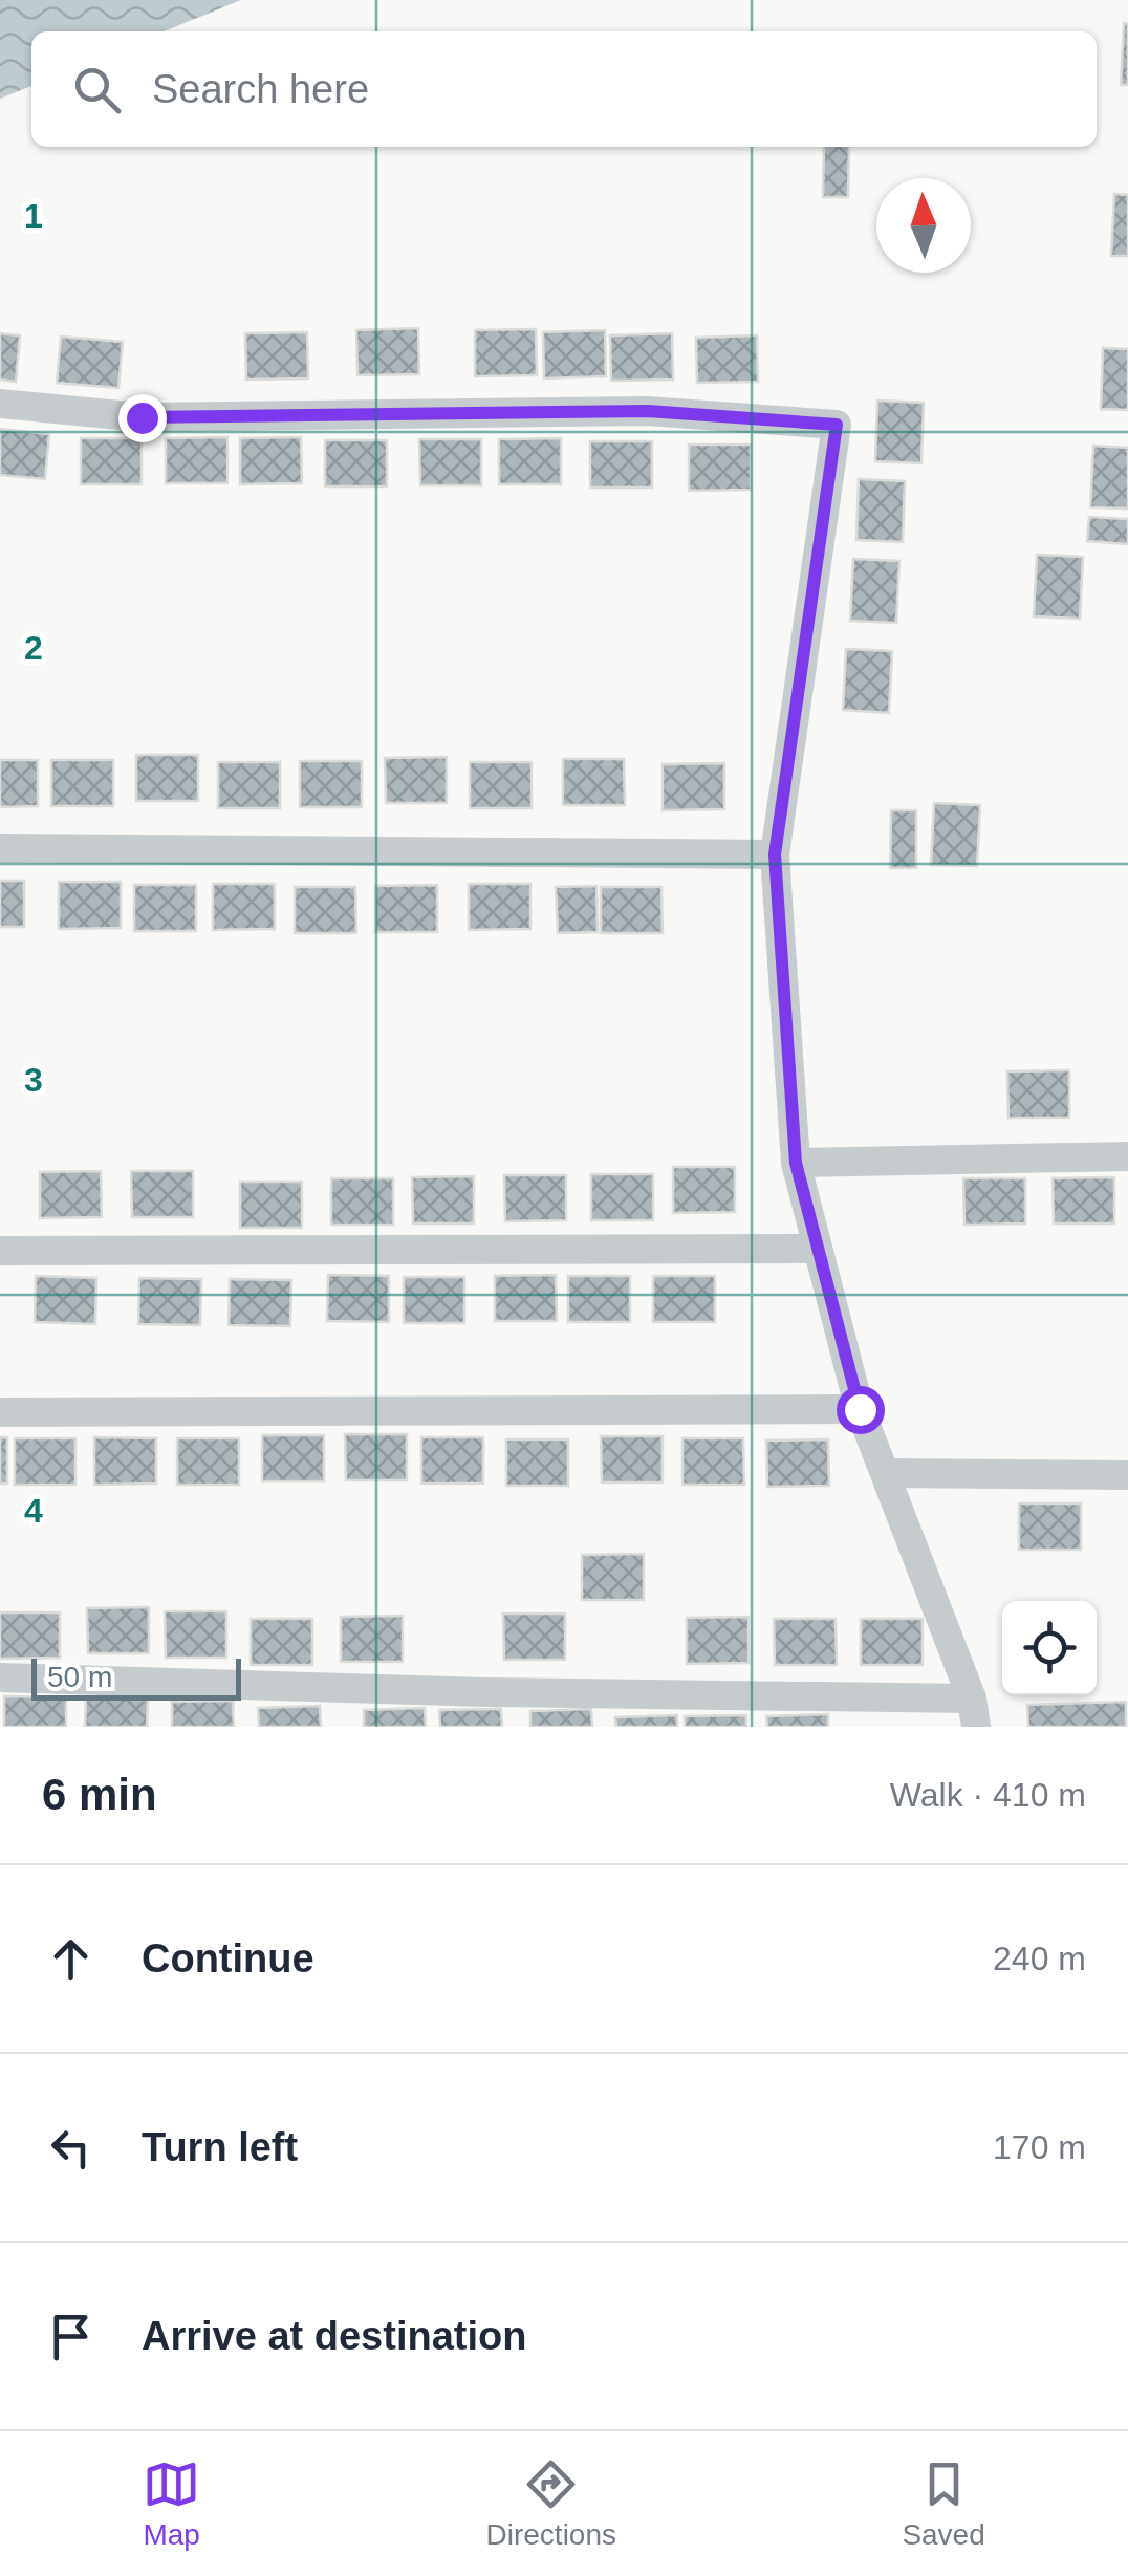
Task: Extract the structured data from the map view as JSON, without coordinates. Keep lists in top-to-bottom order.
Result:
{
  "scale_bar": "50 m",
  "north": "top",
  "page": {
    "search": "Search here",
    "scale": "50 m",
    "heading": ["6 min", "Walk · 410 m"],
    "list": [
      ["Continue", "240 m"],
      ["Turn left", "170 m"],
      "Arrive at destination"
    ],
    "nav": ["Map", "Directions", "Saved"]
  },
  "grid": {
    "rows": [
      "1",
      "2",
      "3",
      "4"
    ]
  }
}
